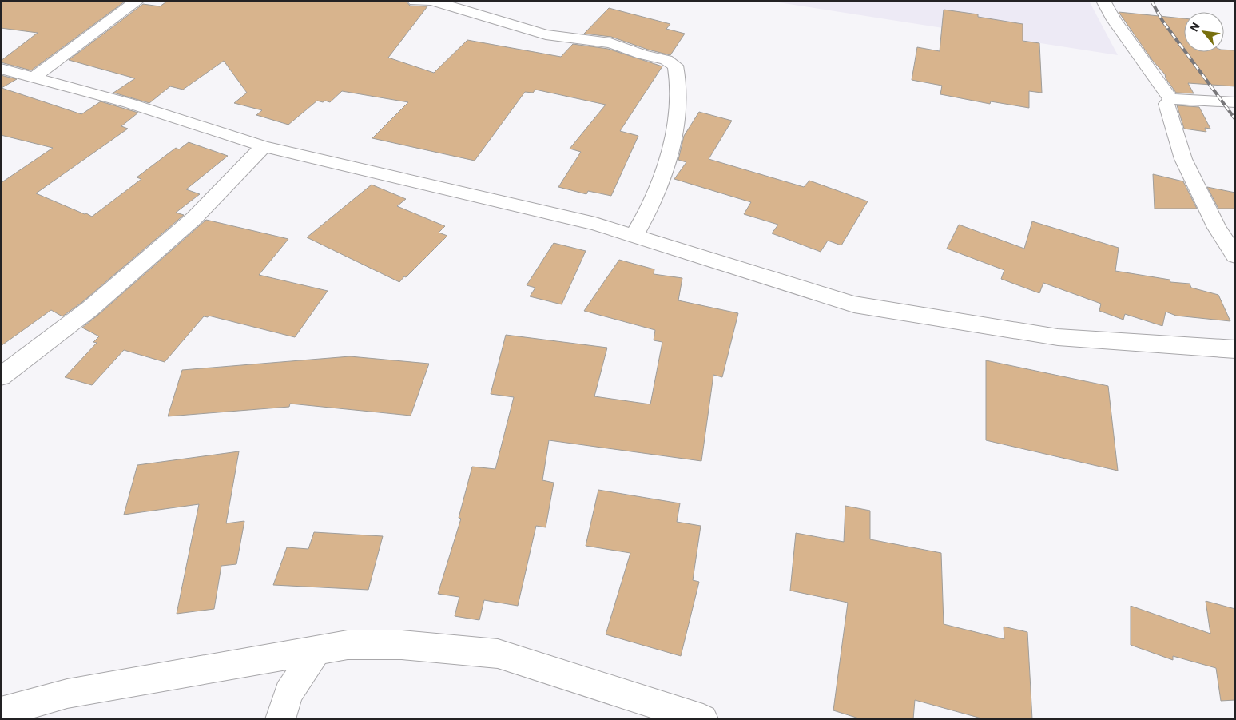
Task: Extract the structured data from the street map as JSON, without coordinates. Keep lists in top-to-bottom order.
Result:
{
  "north": "top left"
}
